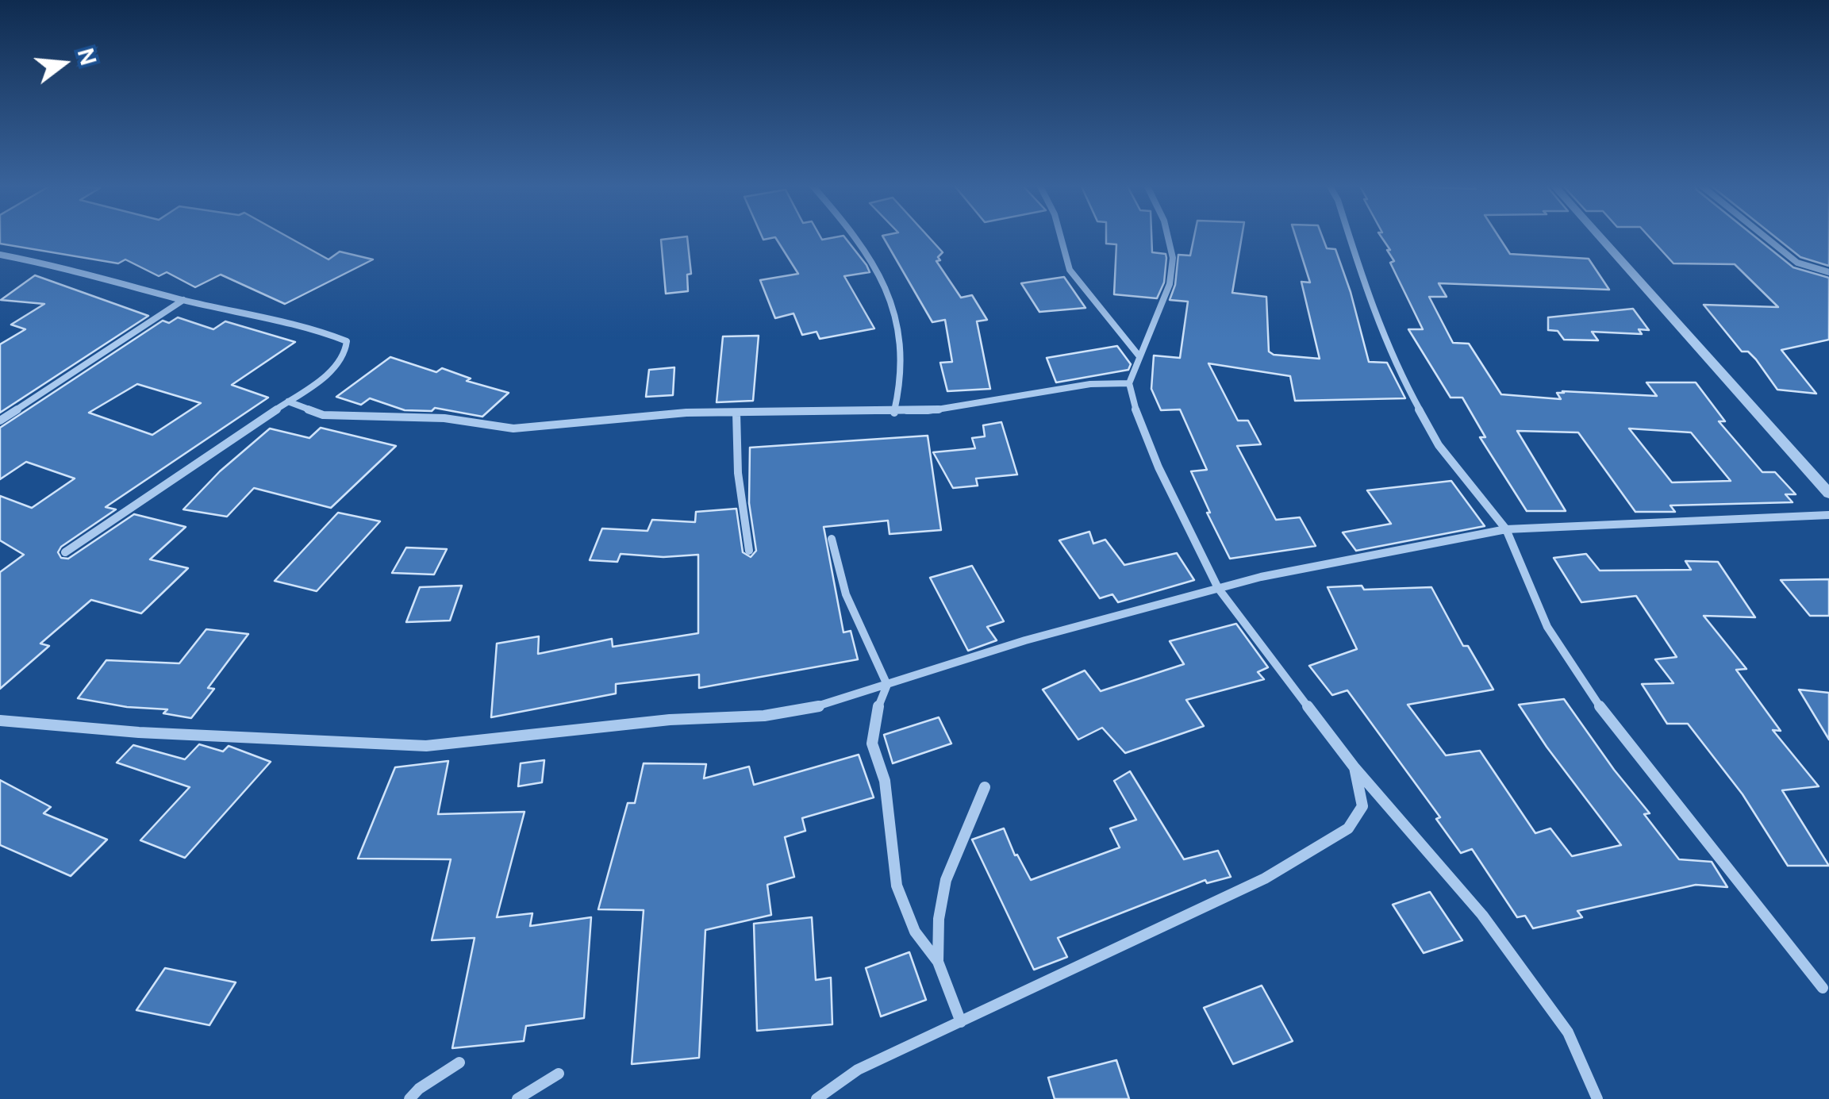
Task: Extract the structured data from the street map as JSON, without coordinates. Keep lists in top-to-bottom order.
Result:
{
  "north": "right"
}
